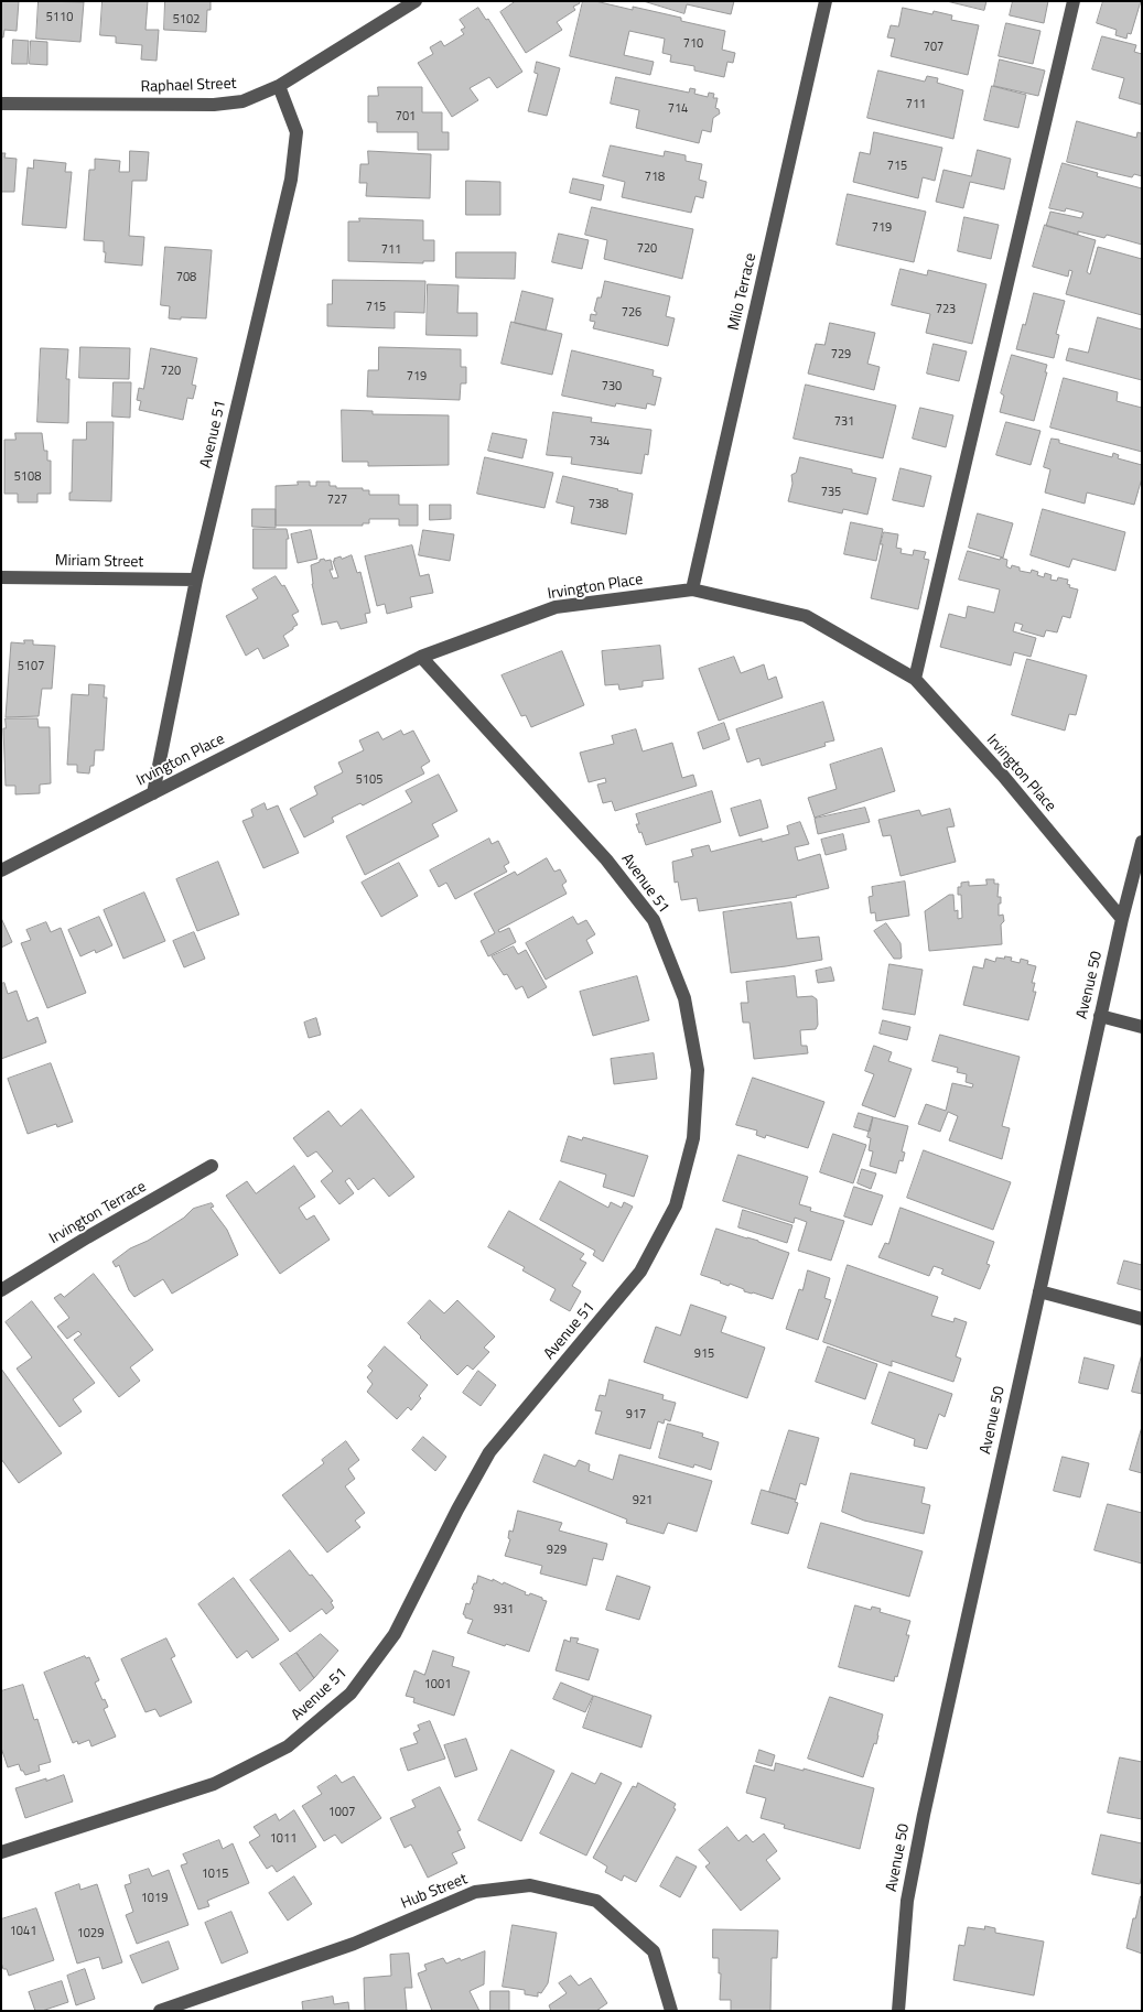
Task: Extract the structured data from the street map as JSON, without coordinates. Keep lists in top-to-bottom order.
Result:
{
  "streets": {
    "street": [
      "Raphael Street",
      "Milo Terrace",
      "Avenue 51",
      "Miriam Street",
      "Irvington Place",
      "Avenue 50",
      "Irvington Terrace",
      "Hub Street"
    ]
  },
  "crossings": [
    ["Raphael Street", "Avenue 51"],
    ["Milo Terrace", "Irvington Place"],
    ["Avenue 51", "Miriam Street"],
    ["Avenue 51", "Irvington Place"],
    ["Irvington Place", "Avenue 50"]
  ],
  "house_numbers": [
    "5110",
    "5102",
    "710",
    "707",
    "711",
    "714",
    "701",
    "715",
    "718",
    "719",
    "720",
    "711",
    "708",
    "715",
    "723",
    "726",
    "729",
    "720",
    "719",
    "730",
    "731",
    "734",
    "5108",
    "735",
    "727",
    "738",
    "5107",
    "5105",
    "915",
    "917",
    "921",
    "929",
    "931",
    "1001",
    "1007",
    "1011",
    "1015",
    "1019",
    "1041",
    "1029"
  ]
}
